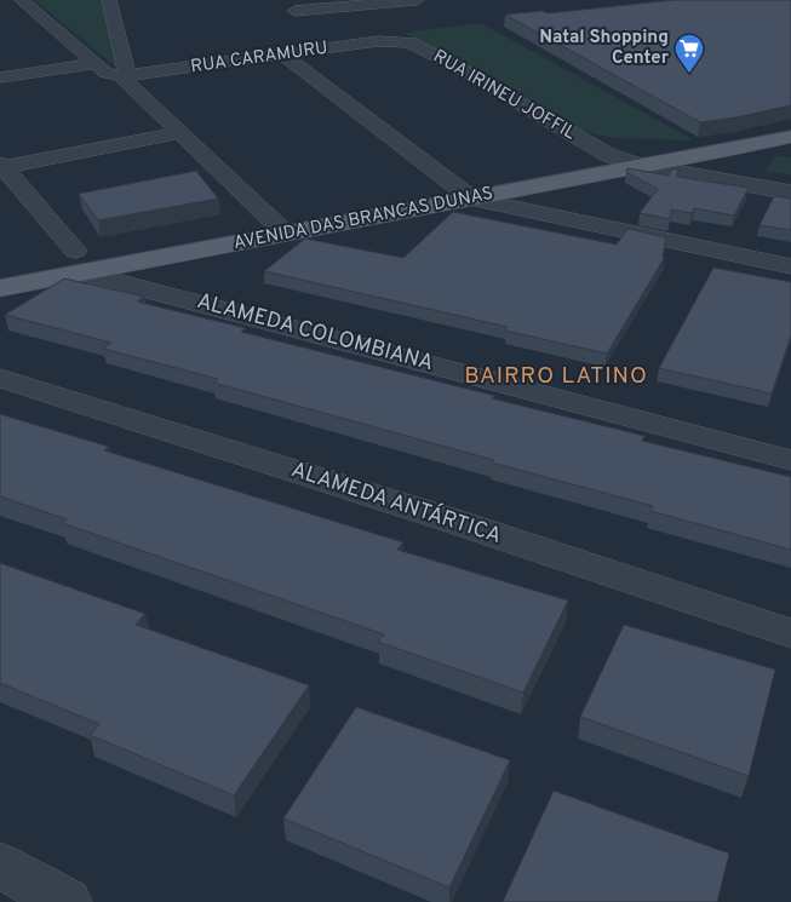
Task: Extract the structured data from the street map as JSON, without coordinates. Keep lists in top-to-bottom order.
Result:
{
  "streets": {
    "main road": ["AVENIDA DAS BRANCAS DUNAS"],
    "street": [
      "RUA CARAMURU",
      "RUA IRINEU JOFFIL",
      "ALAMEDA COLOMBIANA",
      "ALAMEDA ANTÁRTICA"
    ]
  },
  "crossings": [
    ["RUA CARAMURU", "RUA IRINEU JOFFIL"],
    ["RUA IRINEU JOFFIL", "AVENIDA DAS BRANCAS DUNAS"],
    ["AVENIDA DAS BRANCAS DUNAS", "ALAMEDA COLOMBIANA"]
  ],
  "districts": ["BAIRRO LATINO"],
  "places": {
    "supermarket": ["Natal Shopping Center"]
  }
}
